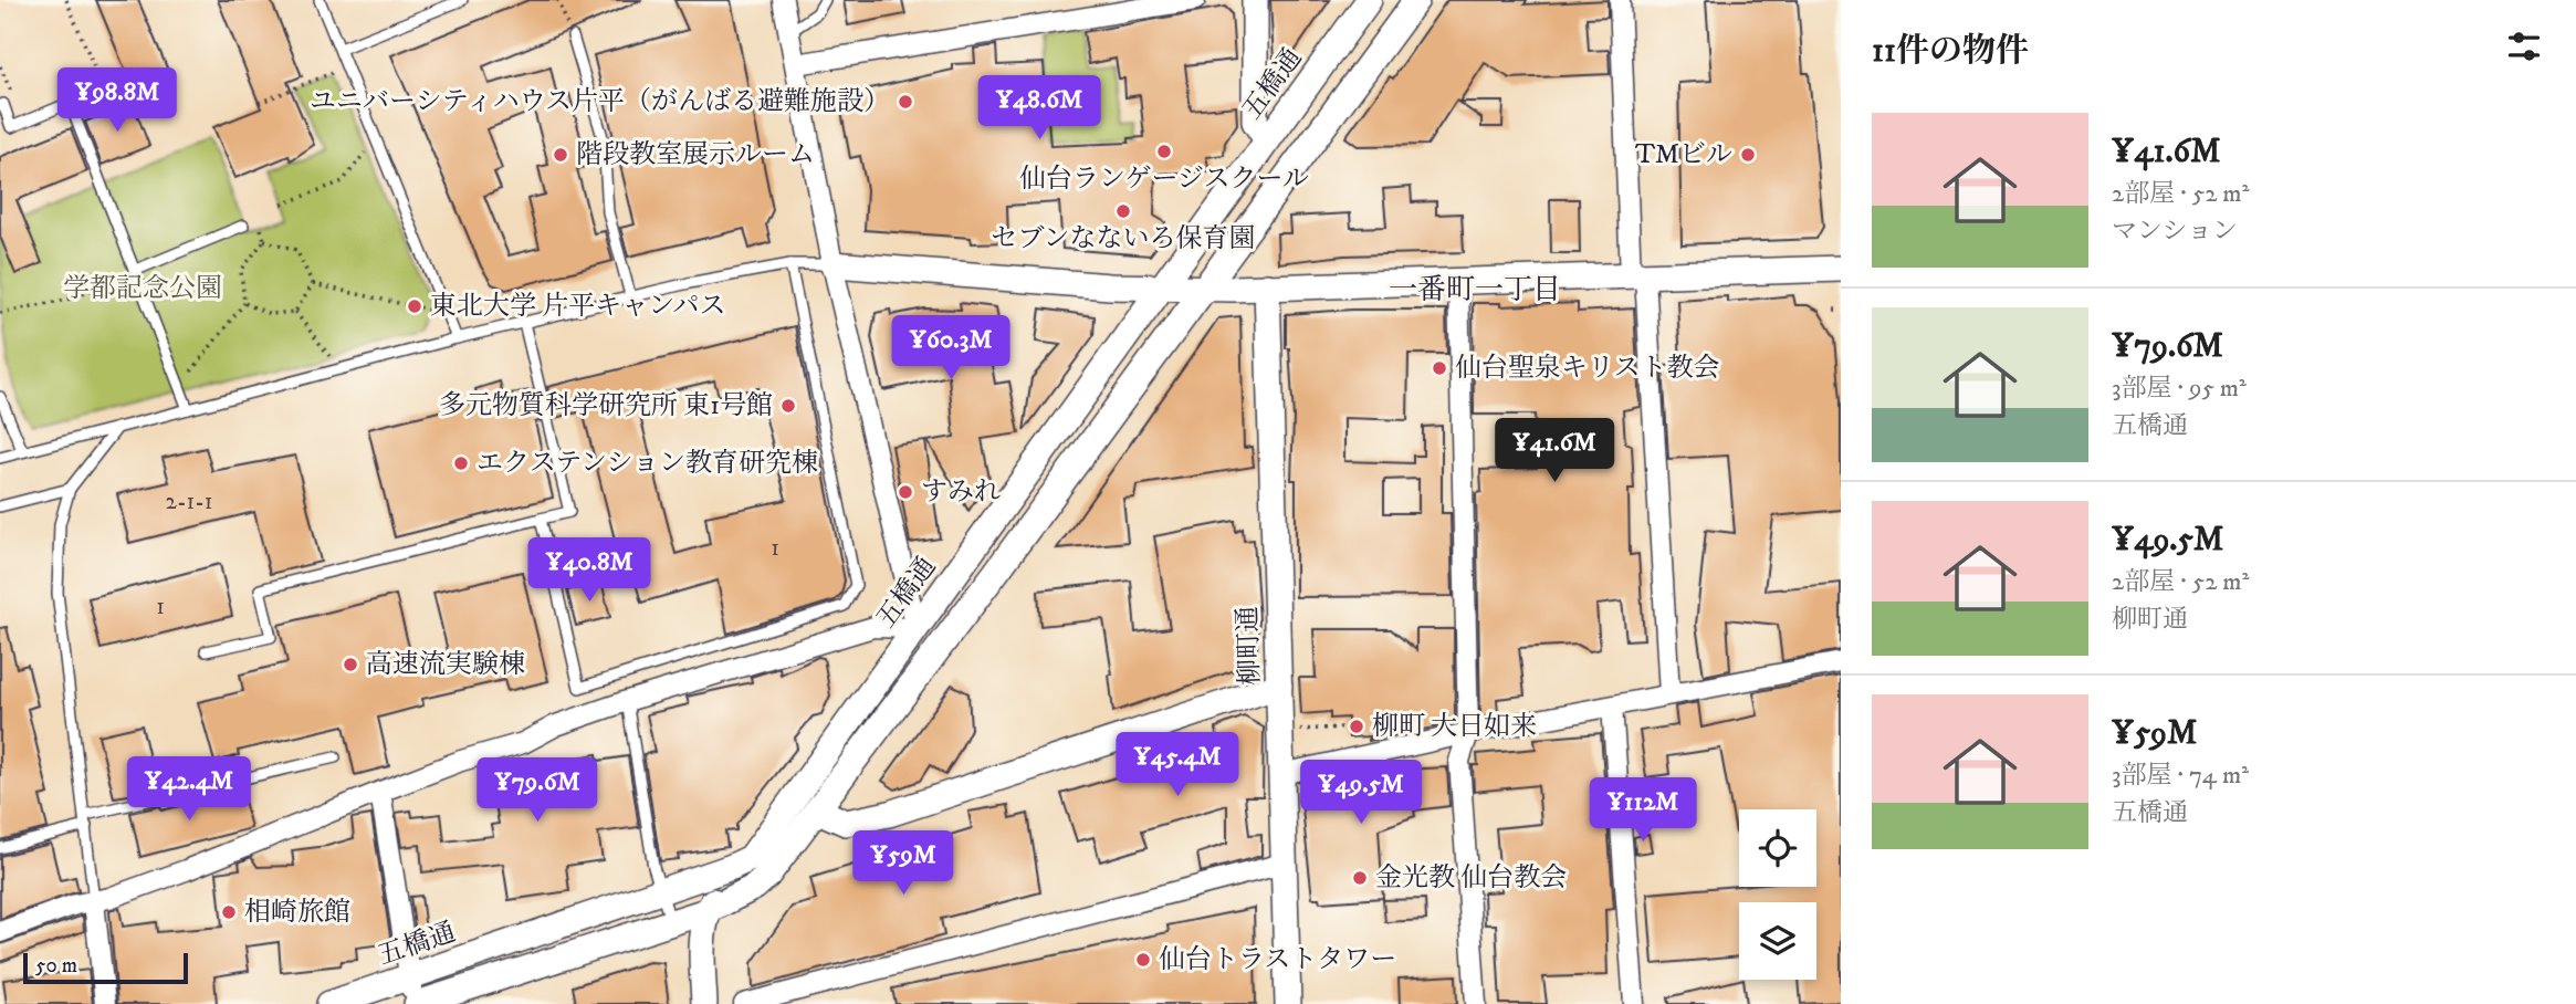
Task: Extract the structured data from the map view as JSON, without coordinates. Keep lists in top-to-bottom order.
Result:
{
  "streets": {
    "street": ["五橋通", "柳町通"]
  },
  "districts": ["一番町一丁目"],
  "parks": ["学都記念公園"],
  "places": [
    "ユニバーシティハウス片平（がんばる避難施設）",
    "仙台ランゲージスクール",
    "階段教室展示ルーム",
    "TMビル",
    "セブンなないろ保育園",
    "東北大学 片平キャンパス",
    "仙台聖泉キリスト教会",
    "多元物質科学研究所 東1号館",
    "エクステンション教育研究棟",
    "すみれ",
    "高速流実験棟",
    "柳町 大日如来",
    "金光教 仙台教会",
    "相崎旅館",
    "仙台トラストタワー"
  ],
  "house_numbers": ["2-1-1", "1", "1"],
  "scale_bar": "50 m",
  "page": {
    "heading": "11件の物件",
    "price": [
      "¥98.8M",
      "¥48.6M",
      "¥60.3M",
      "¥41.6M",
      "¥40.8M",
      "¥45.4M",
      "¥42.4M",
      "¥79.6M",
      "¥49.5M",
      "¥112M",
      "¥59M"
    ],
    "list": [
      {
        "name": "¥41.6M",
        "note": "2部屋 · 52 m² · マンション"
      },
      {
        "name": "¥79.6M",
        "note": "3部屋 · 95 m² · 五橋通"
      },
      {
        "name": "¥49.5M",
        "note": "2部屋 · 52 m² · 柳町通"
      },
      {
        "name": "¥59M",
        "note": "3部屋 · 74 m² · 五橋通"
      }
    ],
    "scale": "50 m"
  }
}
